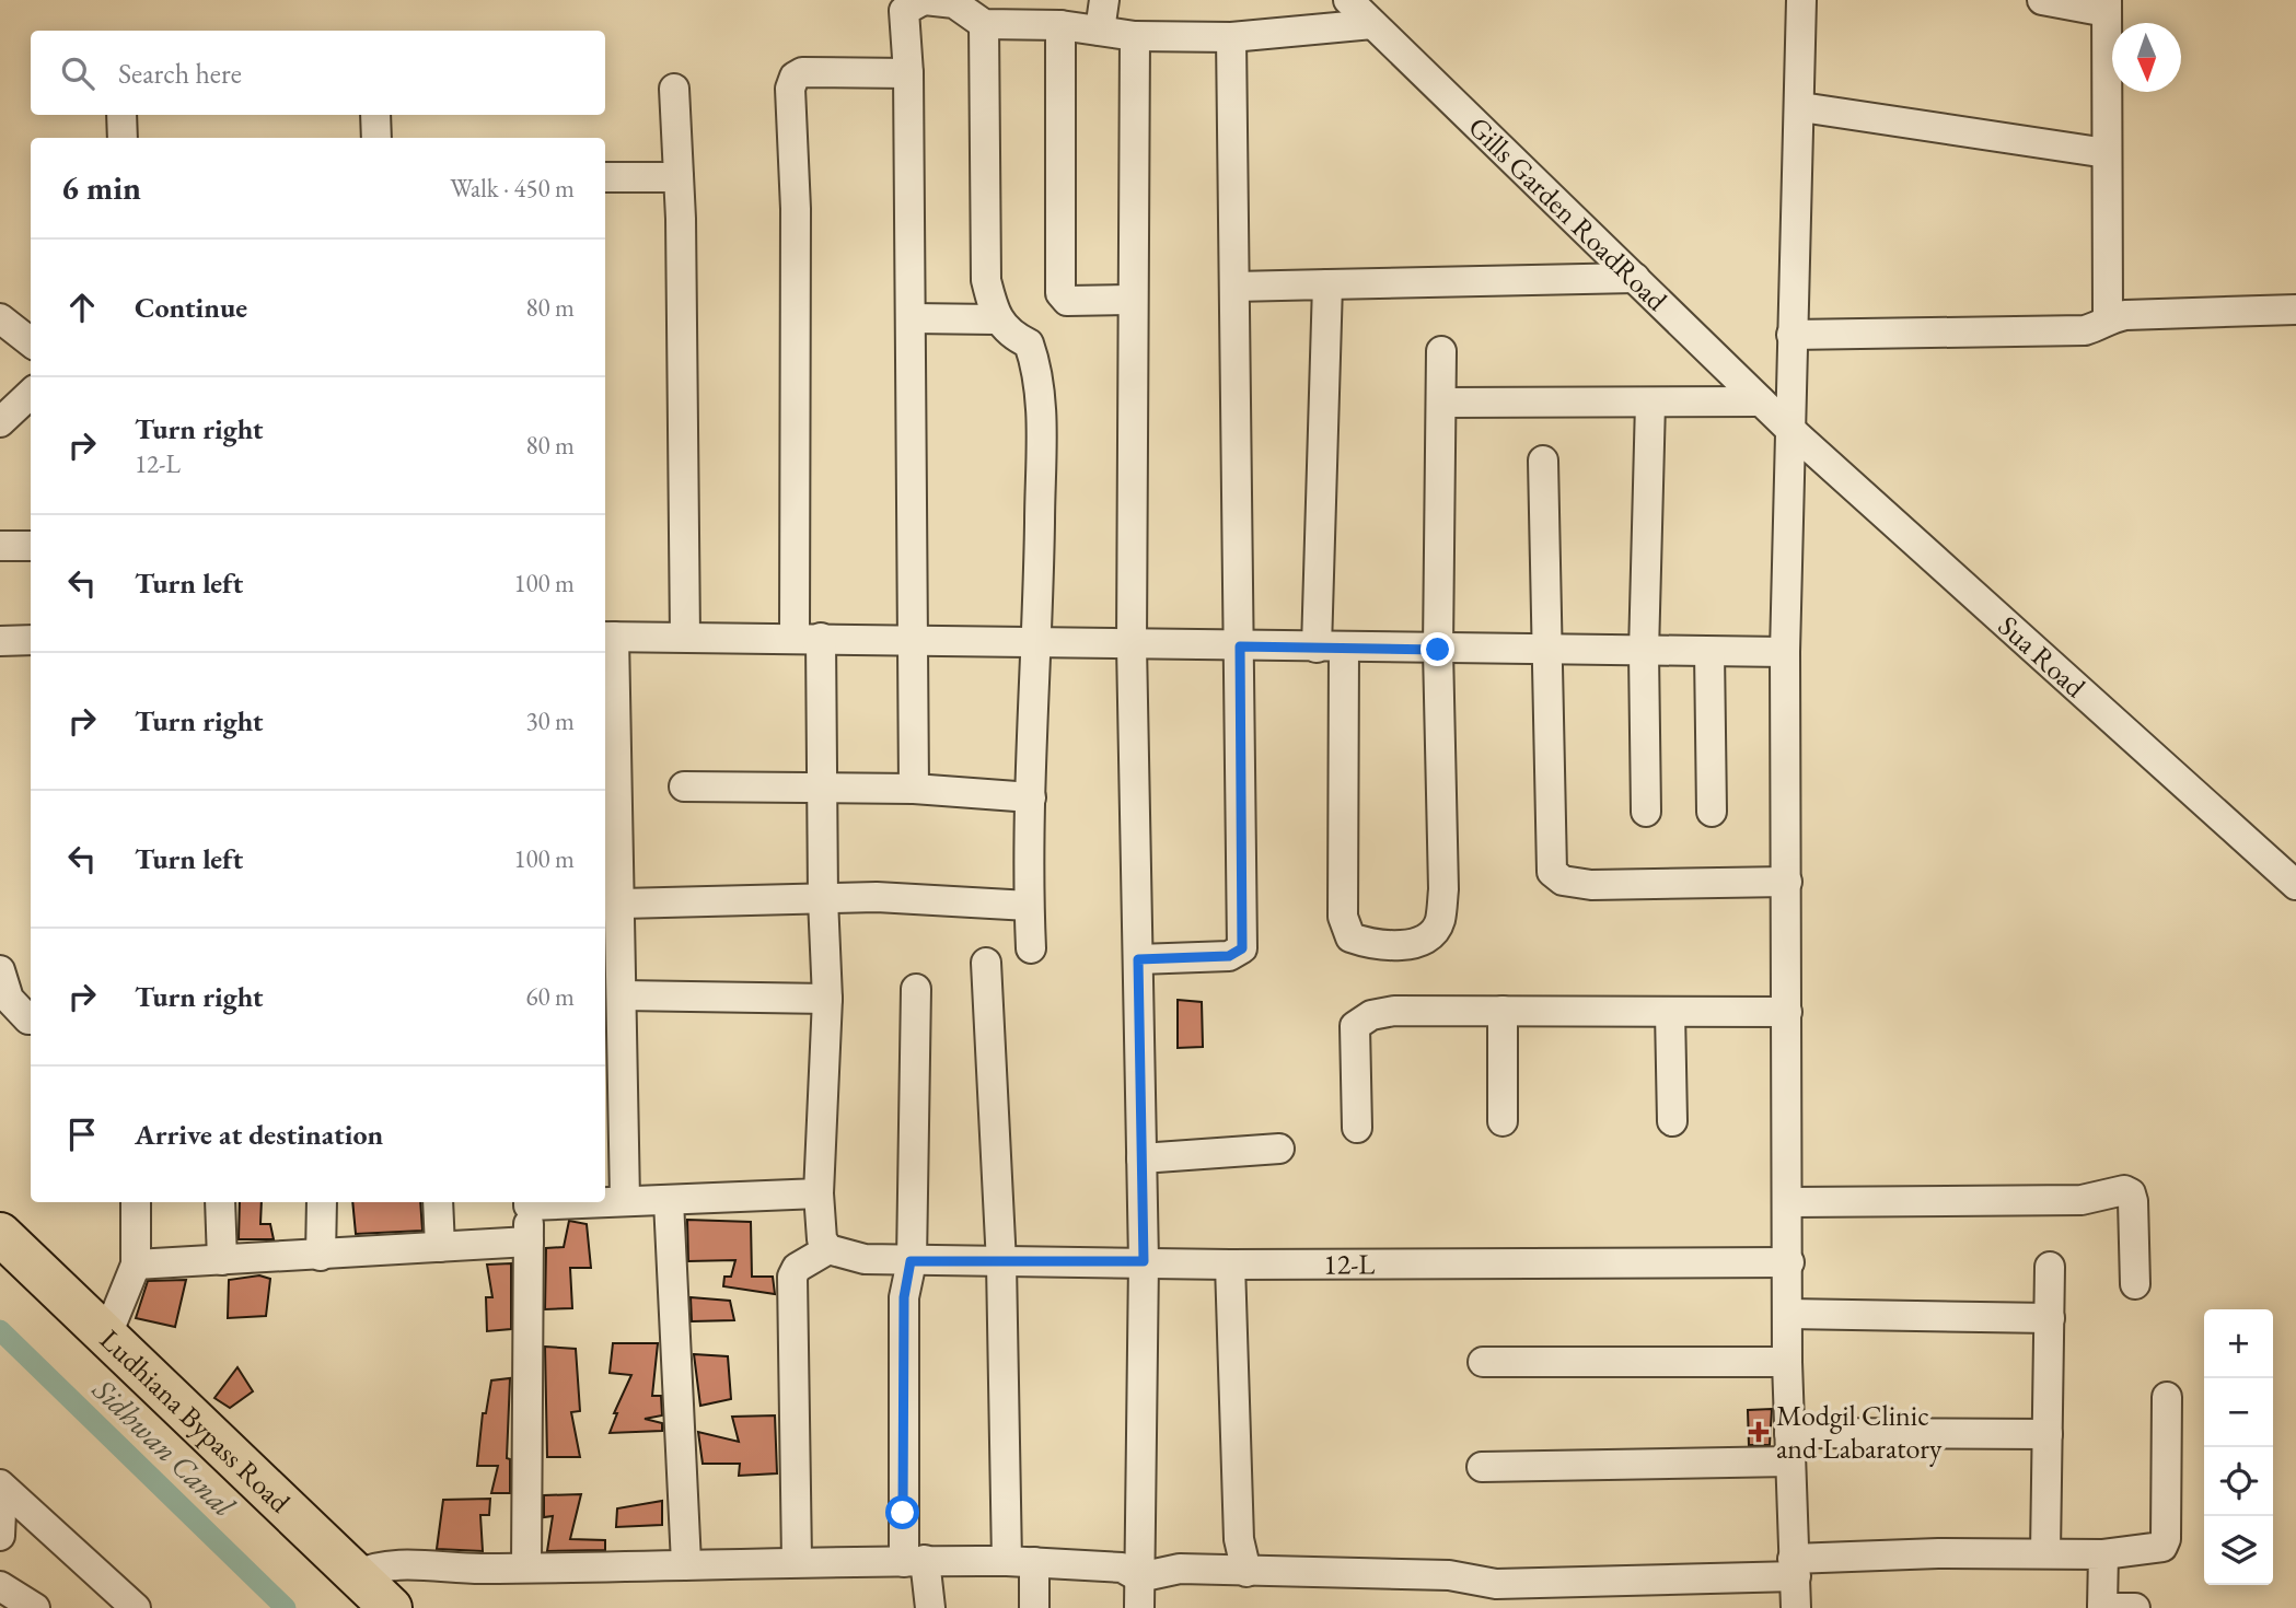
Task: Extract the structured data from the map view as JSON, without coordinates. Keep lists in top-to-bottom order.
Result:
{
  "streets": {
    "highway": ["Ludhiana Bypass Road"],
    "street": ["Gills Garden RoadRoad", "Sua Road", "12-L"]
  },
  "crossings": [
    ["Gills Garden RoadRoad", "Sua Road"]
  ],
  "water": ["Sidhwan Canal"],
  "places": {
    "health": ["Modgil Clinic and Labaratory"]
  },
  "north": "bottom",
  "page": {
    "search": "Search here",
    "heading": ["6 min", "Walk · 450 m"],
    "list": [
      ["Continue", "80 m"],
      ["Turn right", "12-L", "80 m"],
      ["Turn left", "100 m"],
      ["Turn right", "30 m"],
      ["Turn left", "100 m"],
      ["Turn right", "60 m"],
      "Arrive at destination"
    ],
    "map_buttons": ["+", "−"]
  }
}
